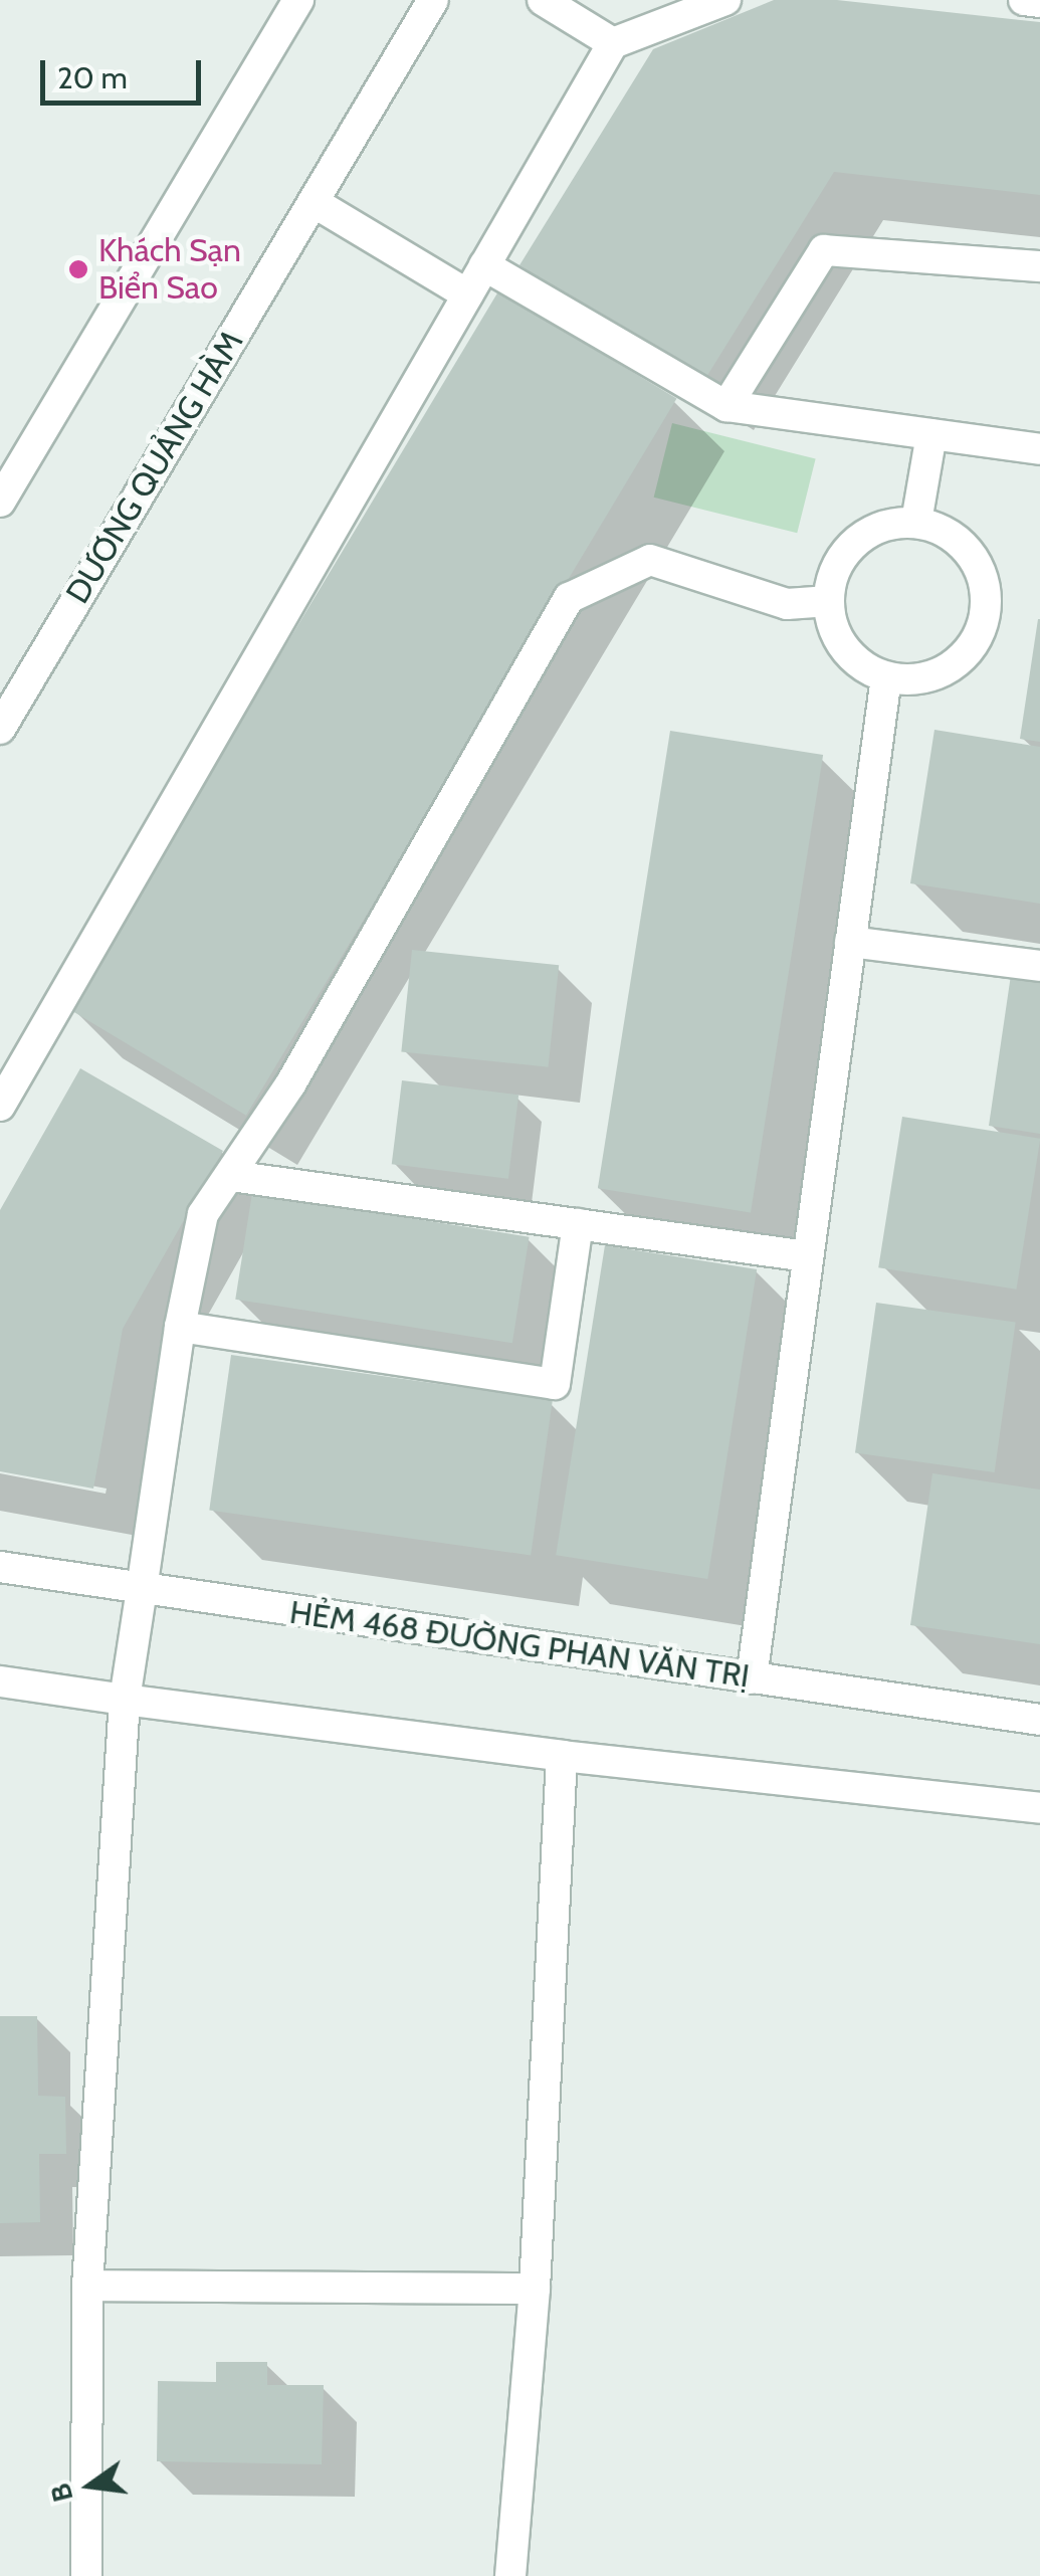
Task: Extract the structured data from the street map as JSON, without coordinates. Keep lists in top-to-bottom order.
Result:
{
  "streets": {
    "street": ["DƯƠNG QUẢNG HÀM", "HẺM 468 ĐƯỜNG PHAN VĂN TRỊ"]
  },
  "places": ["Khách Sạn Biển Sao"],
  "scale_bar": "20 m",
  "north": "left"
}
